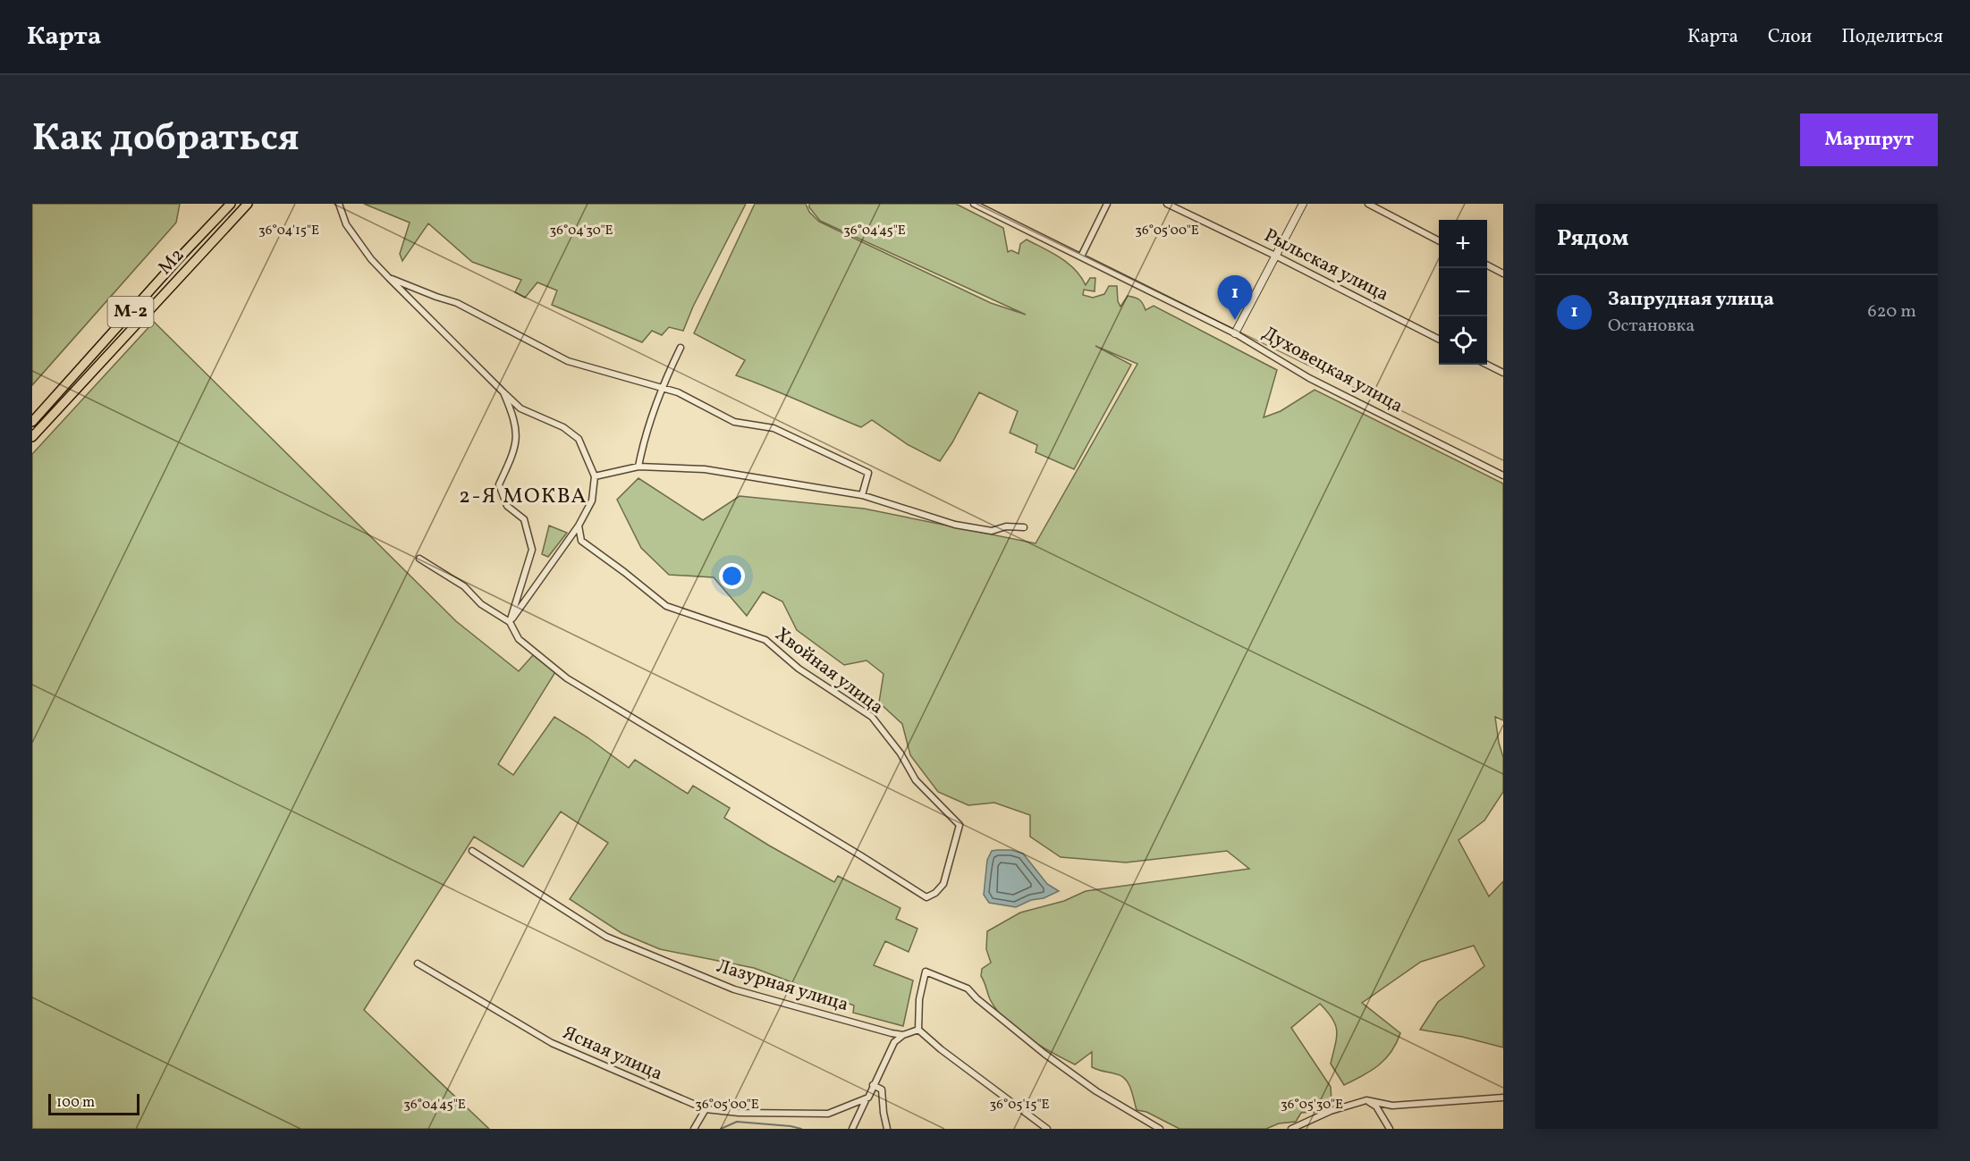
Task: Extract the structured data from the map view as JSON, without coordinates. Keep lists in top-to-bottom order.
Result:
{
  "streets": {
    "highway": ["М2", "М-2"],
    "street": [
      "Рыльская улица",
      "Духовецкая улица",
      "Хвойная улица",
      "Лазурная улица",
      "Ясная улица"
    ]
  },
  "districts": ["2-Я МОКВА"],
  "scale_bar": "100 m",
  "page": {
    "header": "Карта",
    "nav": ["Карта", "Слои", "Поделиться"],
    "title": "Как добраться",
    "buttons": "Маршрут",
    "heading": "Рядом",
    "map_buttons": ["+", "−"],
    "list": [
      {
        "mark": "1",
        "name": "Запрудная улица",
        "note": "Остановка",
        "value": "620 m"
      }
    ],
    "pins": "1",
    "scale": "100 m"
  },
  "coordinates": [
    "36°04'15\"E",
    "36°04'30\"E",
    "36°04'45\"E",
    "36°05'00\"E",
    "36°05'15\"E",
    "36°05'30\"E"
  ]
}
